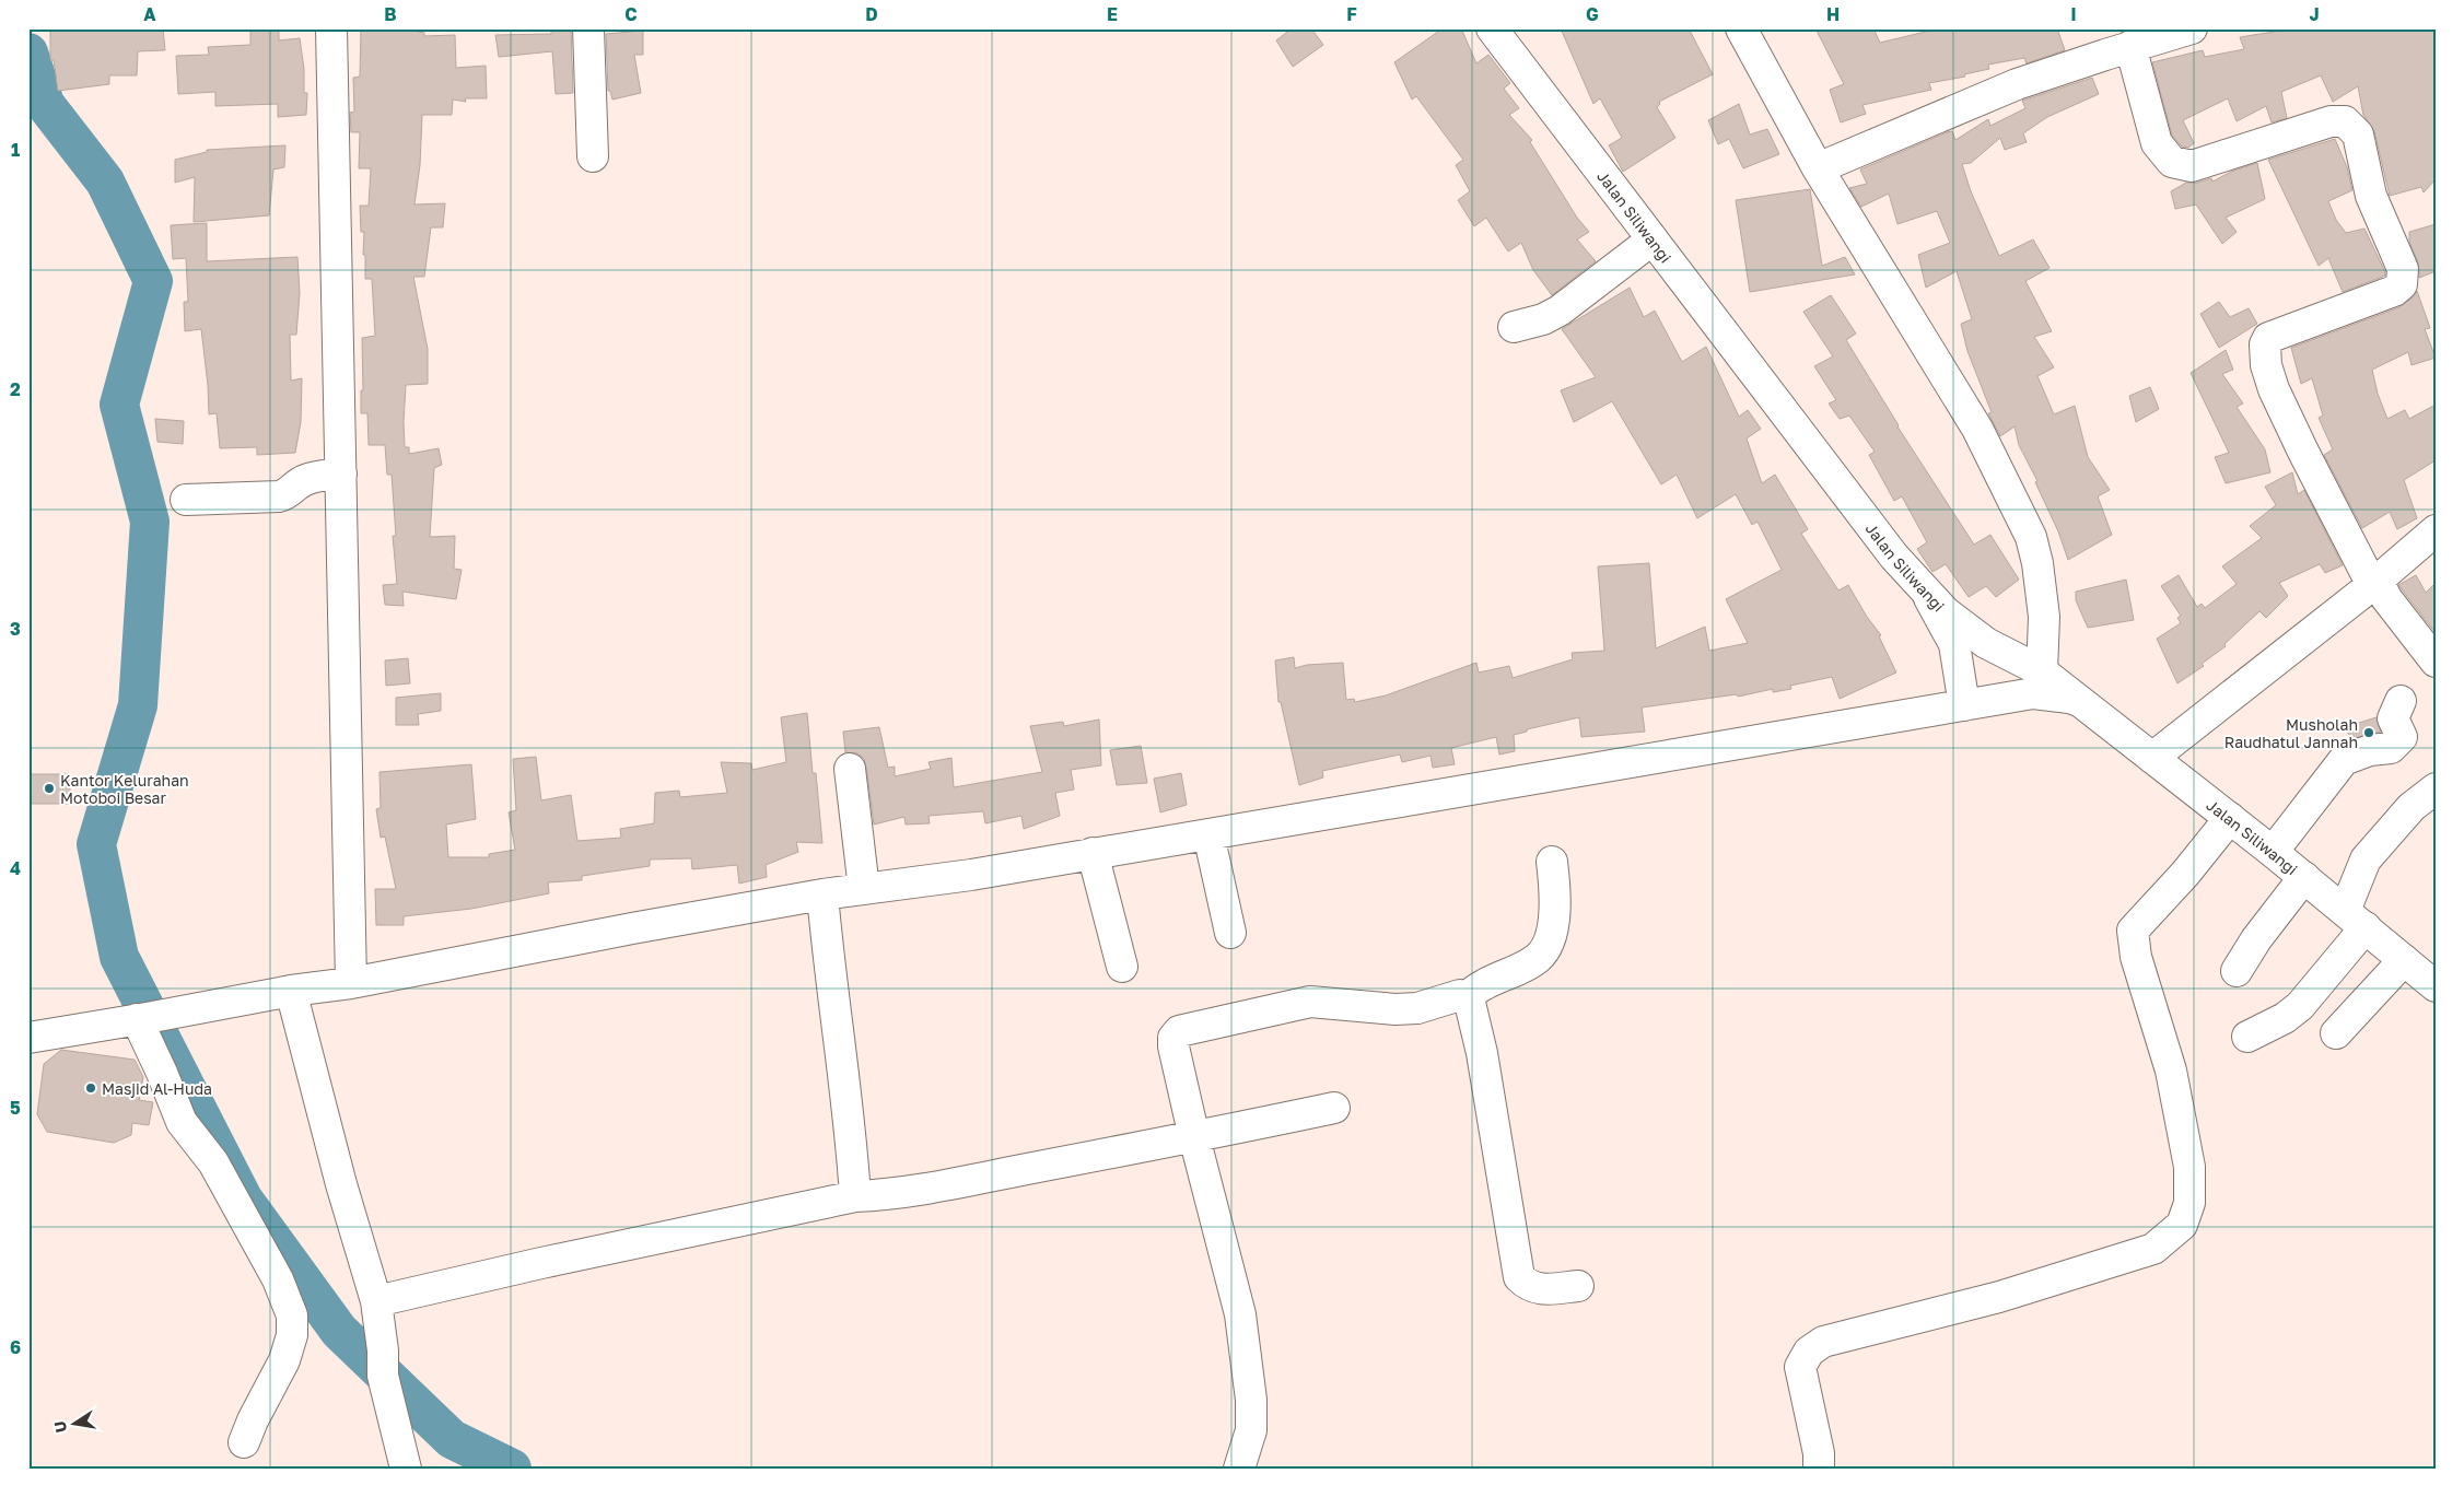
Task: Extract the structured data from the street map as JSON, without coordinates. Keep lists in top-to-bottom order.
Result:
{
  "streets": {
    "street": ["Jalan Siliwangi"]
  },
  "places": ["Musholah Raudhatul Jannah", "Kantor Kelurahan Motoboi Besar", "Masjid Al-Huda"],
  "north": "left",
  "grid": {
    "columns": [
      "A",
      "B",
      "C",
      "D",
      "E",
      "F",
      "G",
      "H",
      "I",
      "J"
    ],
    "rows": [
      "1",
      "2",
      "3",
      "4",
      "5",
      "6"
    ]
  }
}
